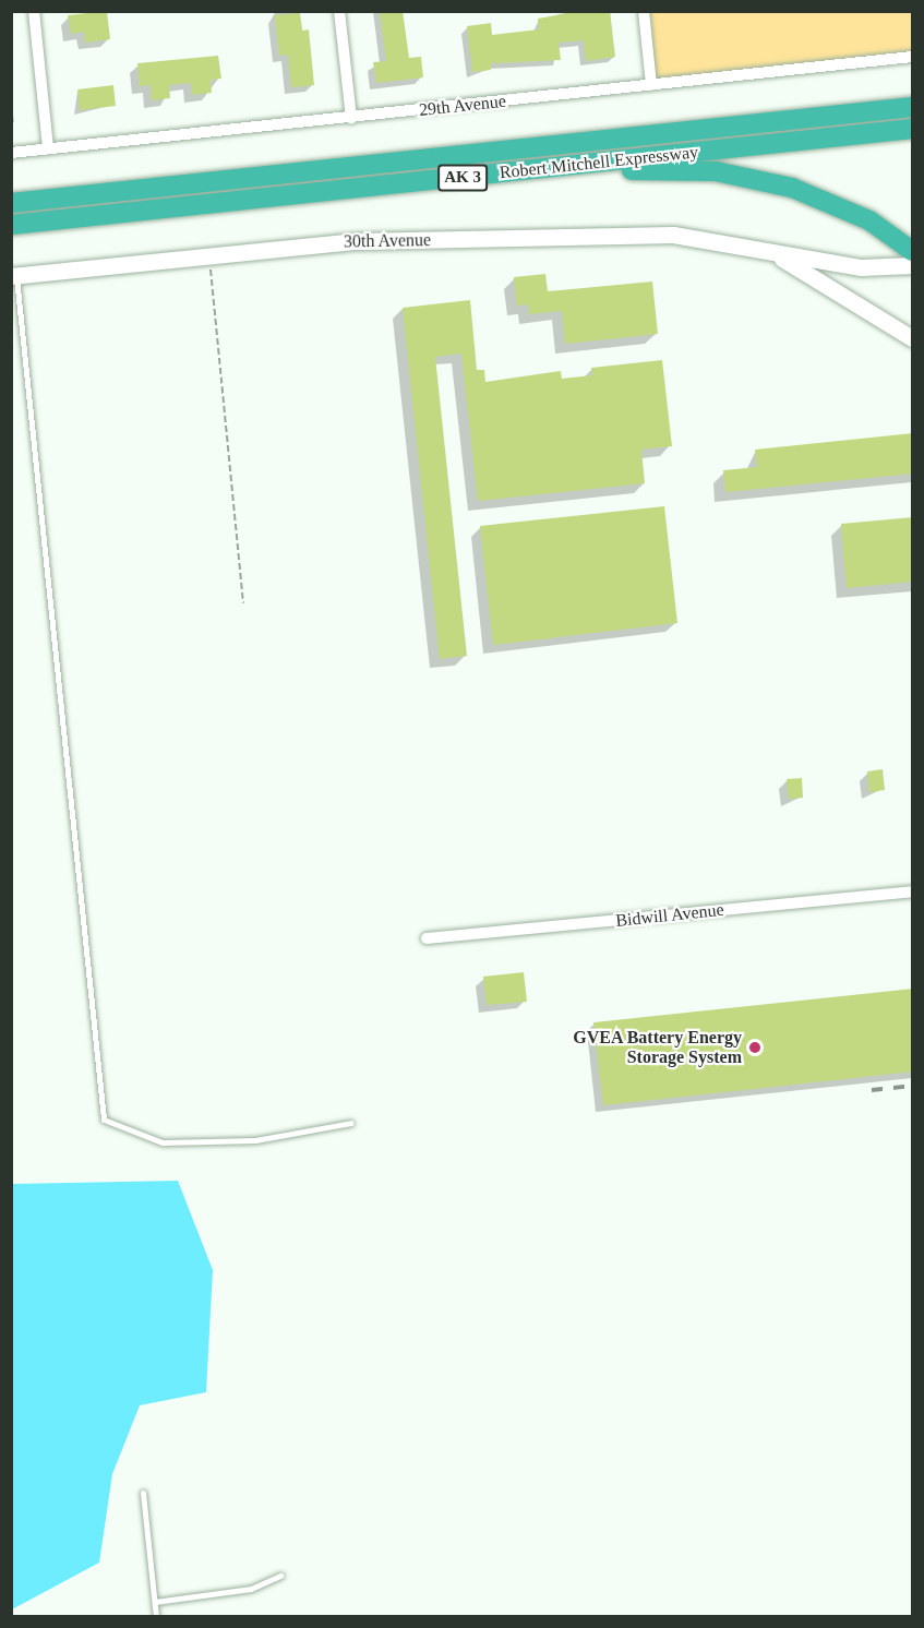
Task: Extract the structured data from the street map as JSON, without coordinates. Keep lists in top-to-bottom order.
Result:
{
  "streets": {
    "highway": ["Robert Mitchell Expressway", "AK 3"],
    "main road": ["30th Avenue"],
    "street": ["29th Avenue", "Bidwill Avenue"]
  },
  "places": ["GVEA Battery Energy Storage System"]
}
